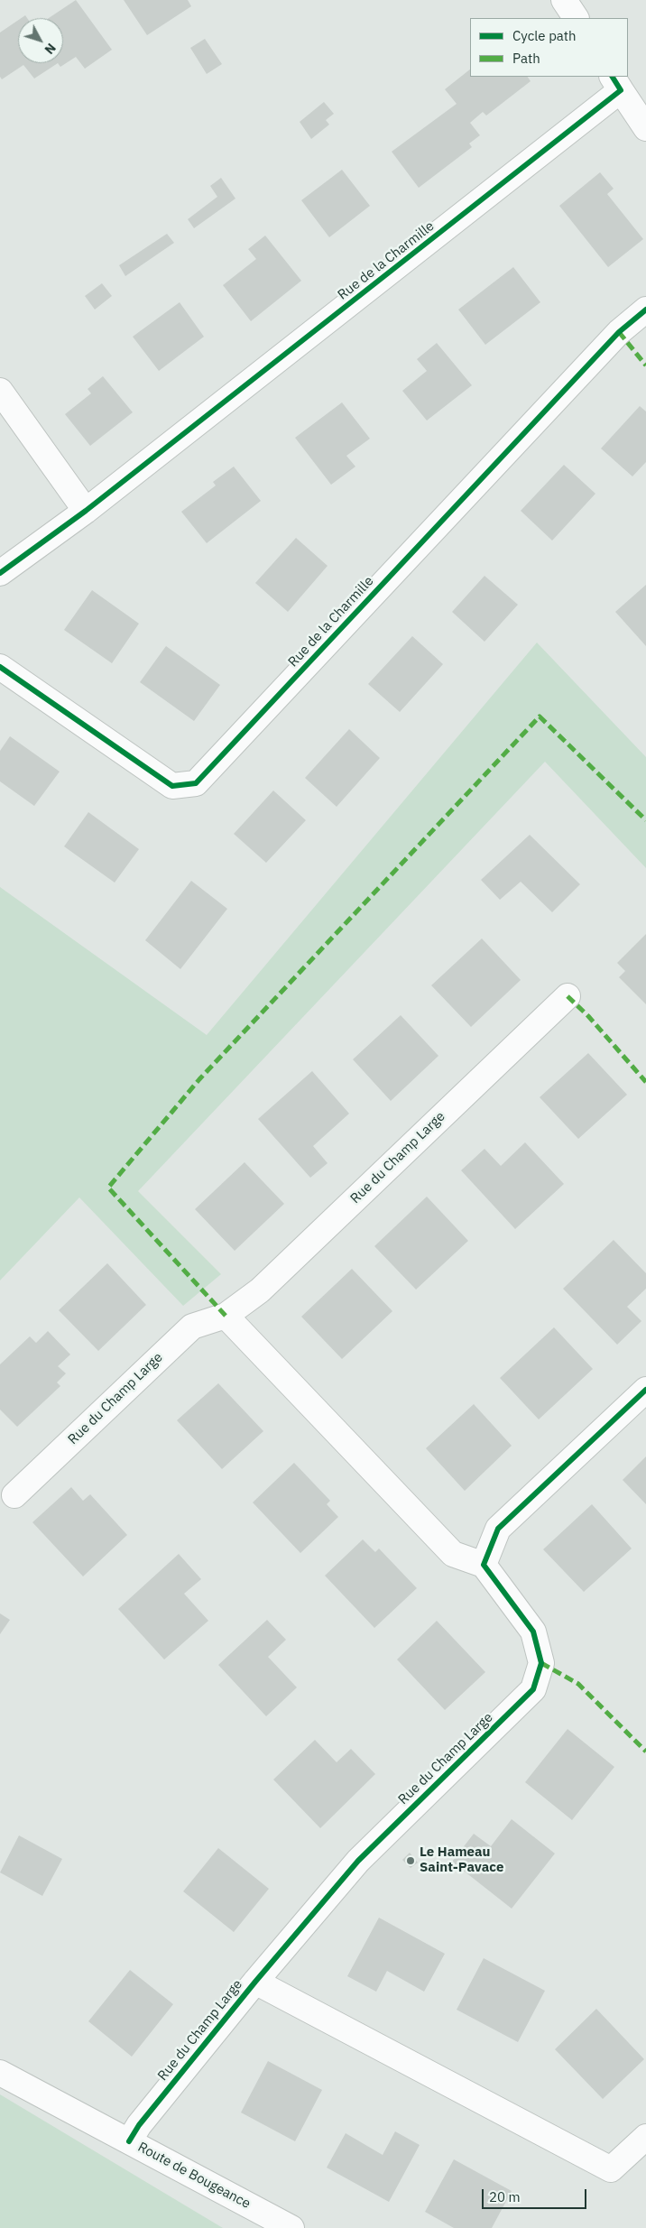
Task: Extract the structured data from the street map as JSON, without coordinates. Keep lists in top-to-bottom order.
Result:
{
  "streets": {
    "street": ["Rue de la Charmille", "Rue du Champ Large", "Route de Bougeance"]
  },
  "crossings": [
    ["Rue du Champ Large", "Route de Bougeance"]
  ],
  "places": ["Le Hameau Saint-Pavace"],
  "legend": ["Cycle path", "Path"],
  "scale_bar": "20 m",
  "north": "bottom right"
}
